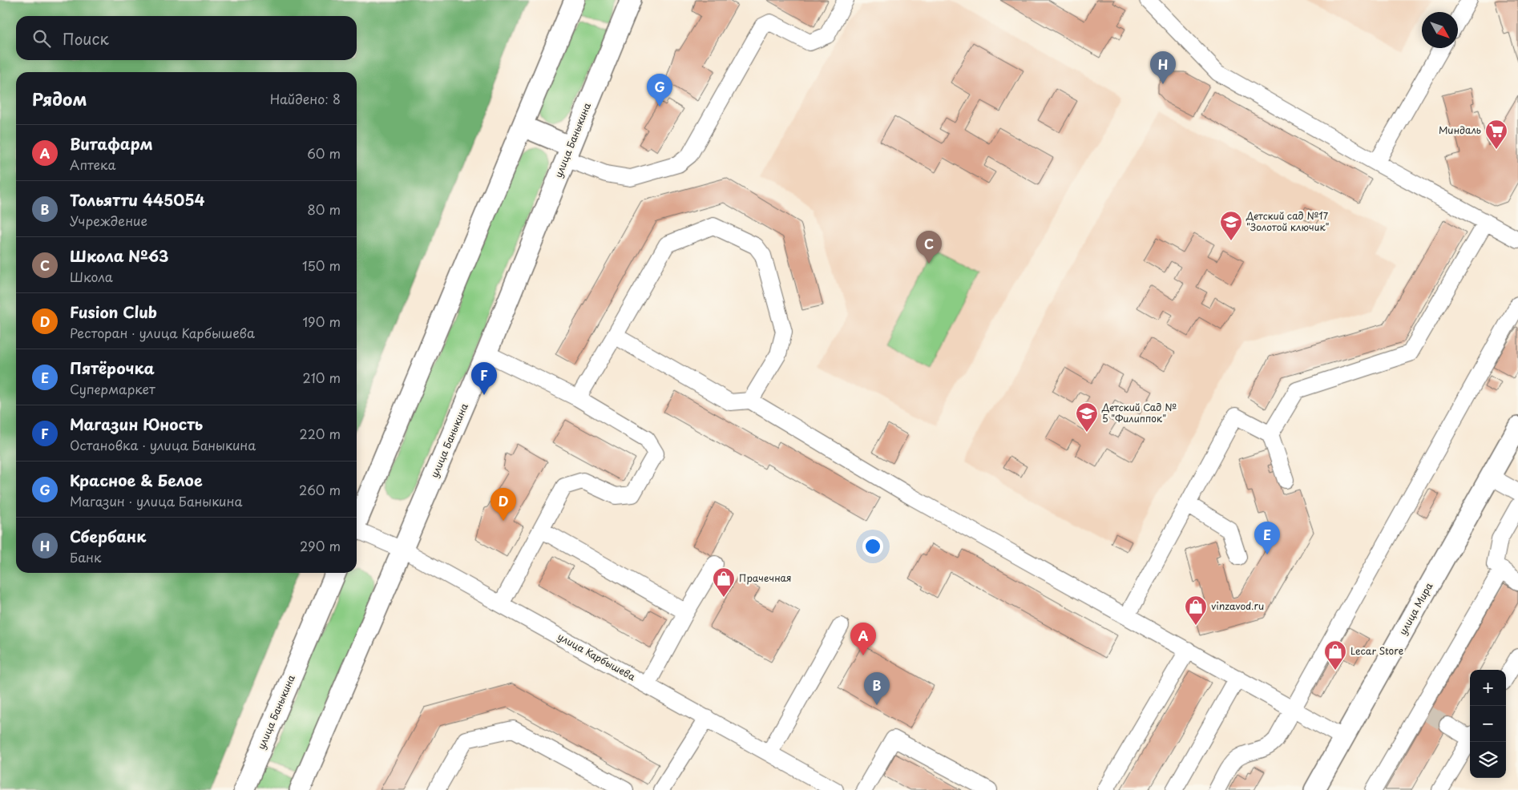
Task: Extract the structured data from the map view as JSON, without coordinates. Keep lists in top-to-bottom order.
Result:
{
  "streets": {
    "main road": ["улица Баныкина", "улица Мира"],
    "street": ["улица Карбышева"]
  },
  "crossings": [
    ["улица Баныкина", "улица Карбышева"]
  ],
  "places": {
    "supermarket": ["Миндаль"],
    "school or university": ["Детский сад №17 \"Золотой ключик\"", "Детский Сад № 5 \"Филиппок\""],
    "shop": ["Прачечная", "vinzavod.ru", "Lecar Store"]
  },
  "north": "bottom right",
  "page": {
    "search": "Поиск",
    "pins": [
      "H",
      "G",
      "C",
      "F",
      "D",
      "E",
      "A",
      "B"
    ],
    "heading": ["Рядом", "Найдено: 8"],
    "list": [
      {
        "mark": "A",
        "name": "Витафарм",
        "note": "Аптека",
        "value": "60 m"
      },
      {
        "mark": "B",
        "name": "Тольятти 445054",
        "note": "Учреждение",
        "value": "80 m"
      },
      {
        "mark": "C",
        "name": "Школа №63",
        "note": "Школа",
        "value": "150 m"
      },
      {
        "mark": "D",
        "name": "Fusion Club",
        "note": "Ресторан · улица Карбышева",
        "value": "190 m"
      },
      {
        "mark": "E",
        "name": "Пятёрочка",
        "note": "Супермаркет",
        "value": "210 m"
      },
      {
        "mark": "F",
        "name": "Магазин Юность",
        "note": "Остановка · улица Баныкина",
        "value": "220 m"
      },
      {
        "mark": "G",
        "name": "Красное & Белое",
        "note": "Магазин · улица Баныкина",
        "value": "260 m"
      },
      {
        "mark": "H",
        "name": "Сбербанк",
        "note": "Банк",
        "value": "290 m"
      }
    ],
    "map_buttons": ["+", "−"]
  }
}
